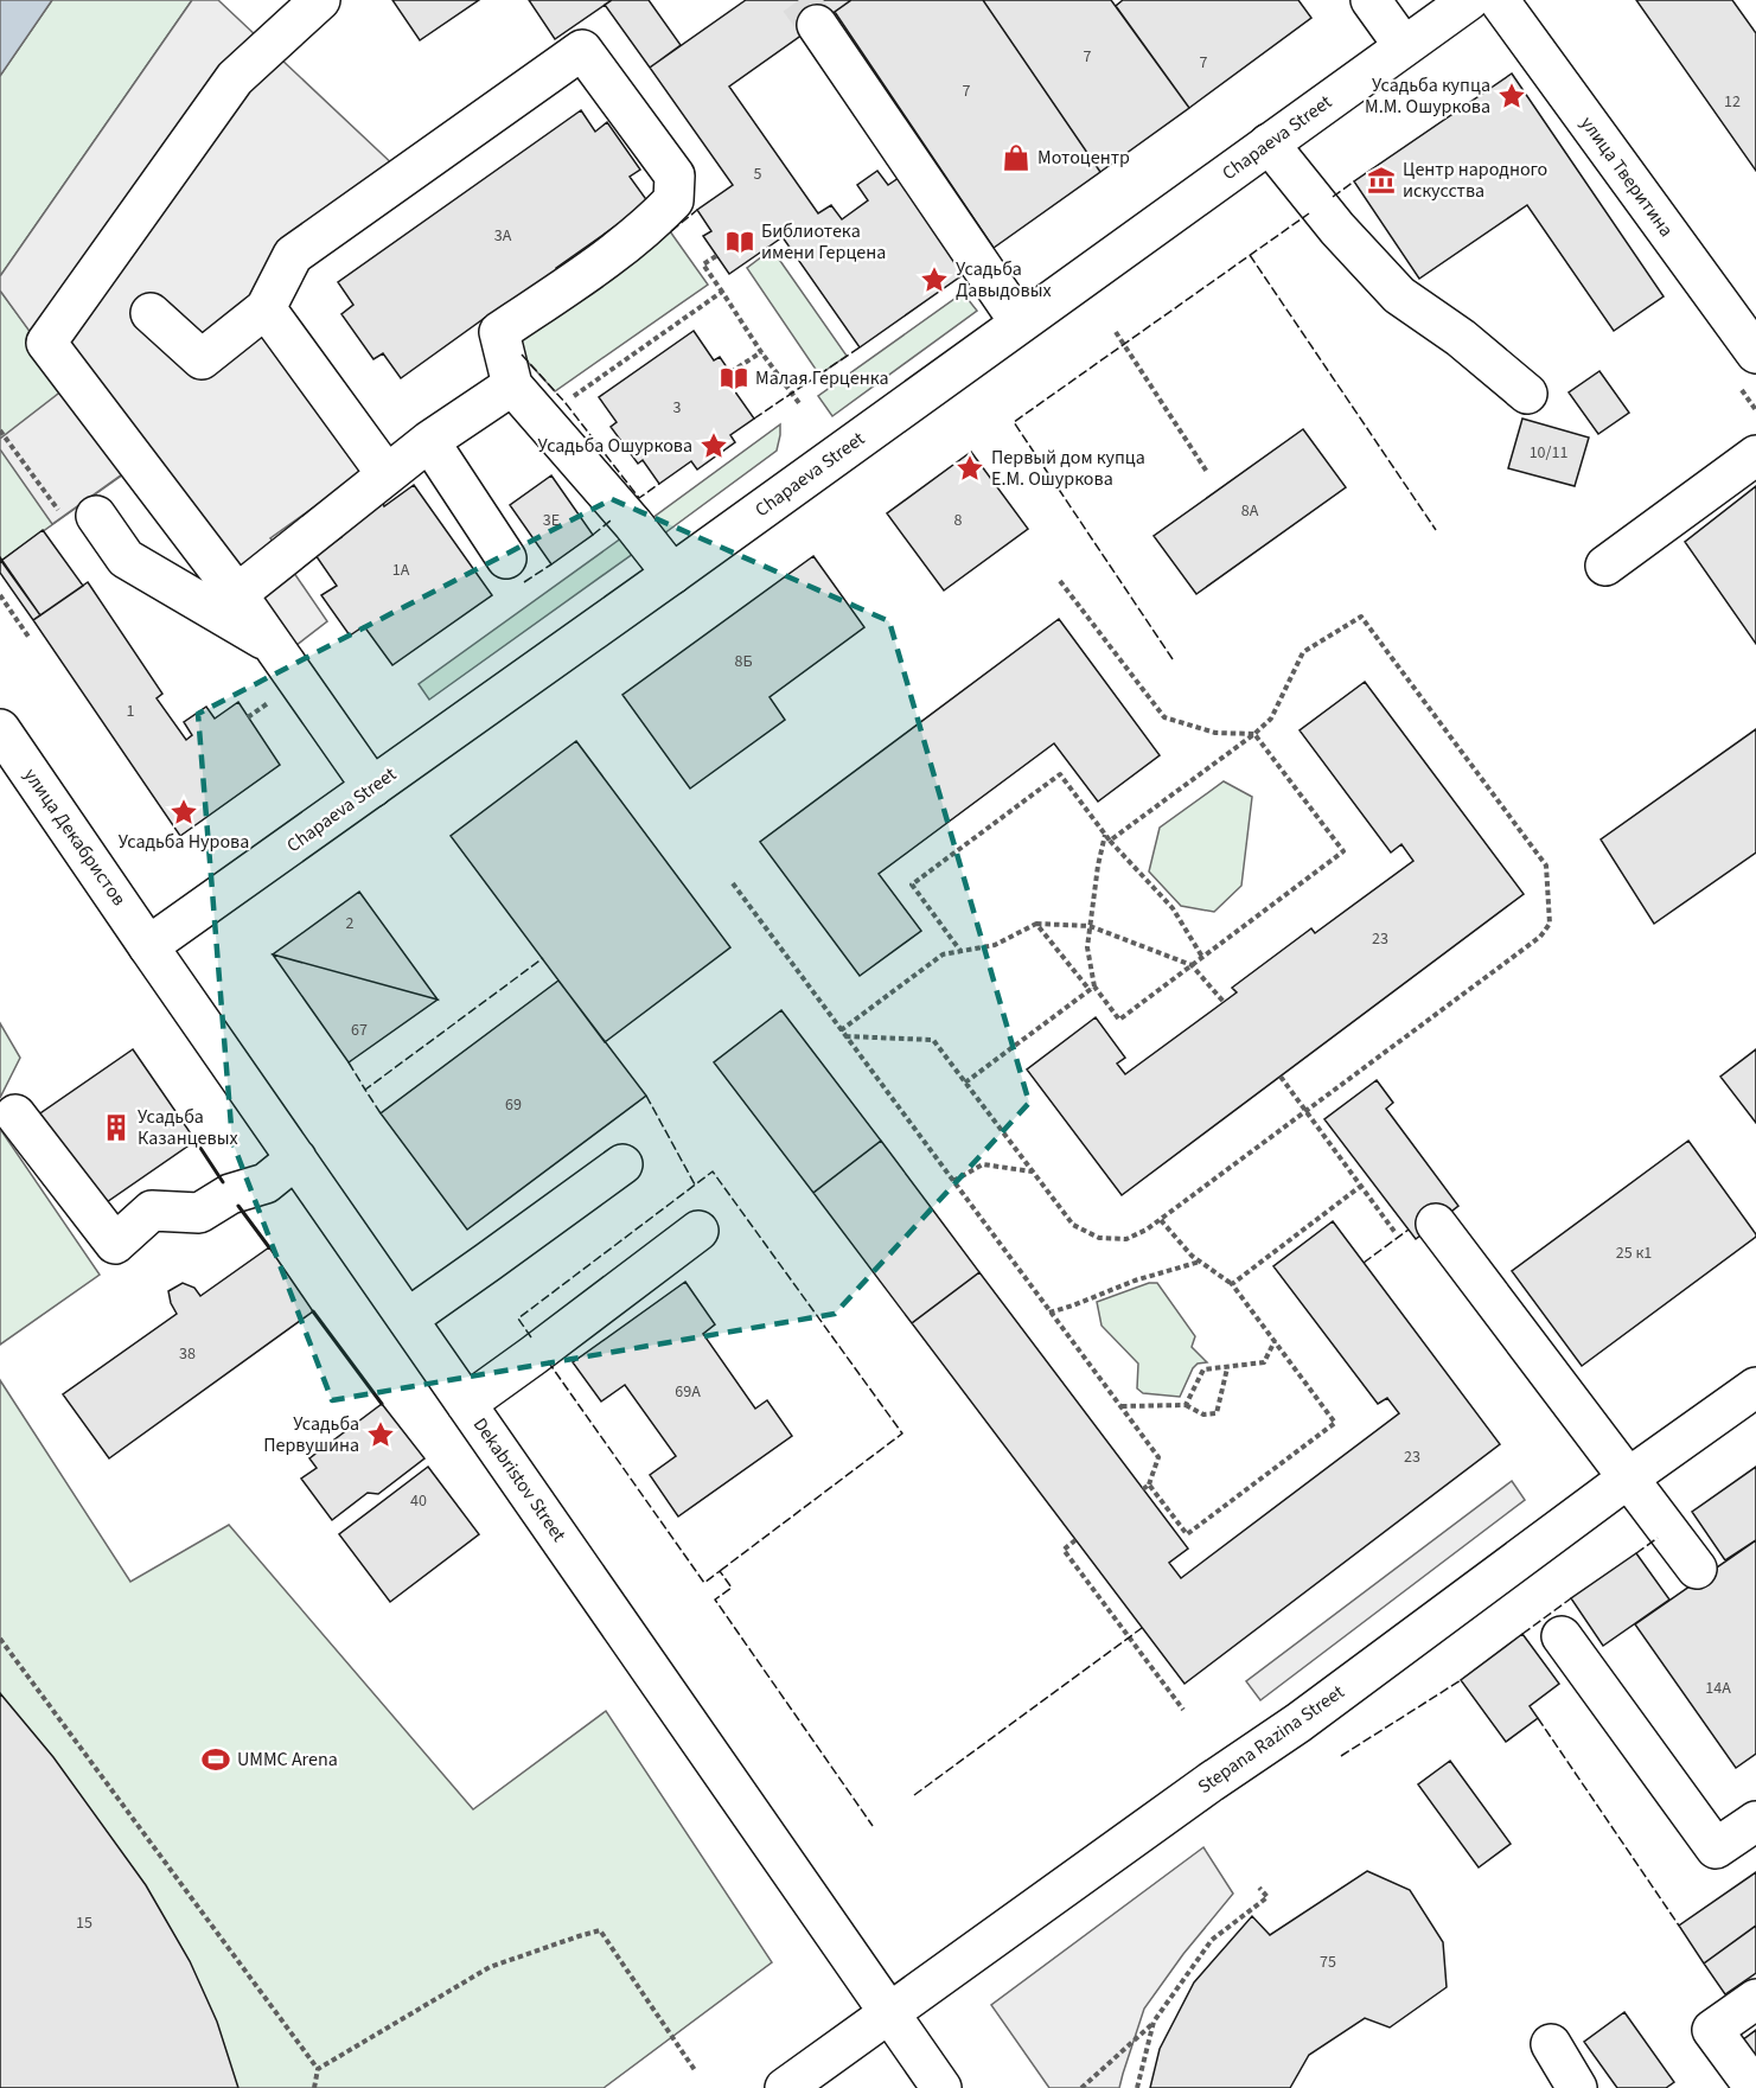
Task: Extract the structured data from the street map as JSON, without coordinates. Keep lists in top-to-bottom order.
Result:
{
  "streets": {
    "street": [
      "Chapaeva Street",
      "улица Тверитина",
      "улица Декабристов",
      "Dekabristov Street",
      "Stepana Razina Street"
    ]
  },
  "crossings": [
    ["Chapaeva Street", "улица Декабристов"],
    ["Chapaeva Street", "Dekabristov Street"],
    ["улица Декабристов", "Dekabristov Street"],
    ["Dekabristov Street", "Stepana Razina Street"]
  ],
  "places": {
    "place": [
      "Усадьба купца М.М. Ошуркова",
      "Усадьба Давыдовых",
      "Усадьба Ошуркова",
      "Первый дом купца Е.М. Ошуркова",
      "Усадьба Нурова",
      "Усадьба Первушина"
    ],
    "shop": ["Мотоцентр"],
    "museum": ["Центр народного искусства"],
    "library": ["Библиотека имени Герцена", "Малая Герценка"],
    "building": ["Усадьба Казанцевых"],
    "sports": ["UMMC Arena"]
  },
  "house_numbers": [
    "7",
    "7",
    "7",
    "12",
    "5",
    "3А",
    "3",
    "10/11",
    "8А",
    "3Е",
    "8",
    "1А",
    "8Б",
    "1",
    "2",
    "23",
    "67",
    "69",
    "25 к1",
    "38",
    "69А",
    "23",
    "40",
    "14А",
    "15",
    "75"
  ]
}
